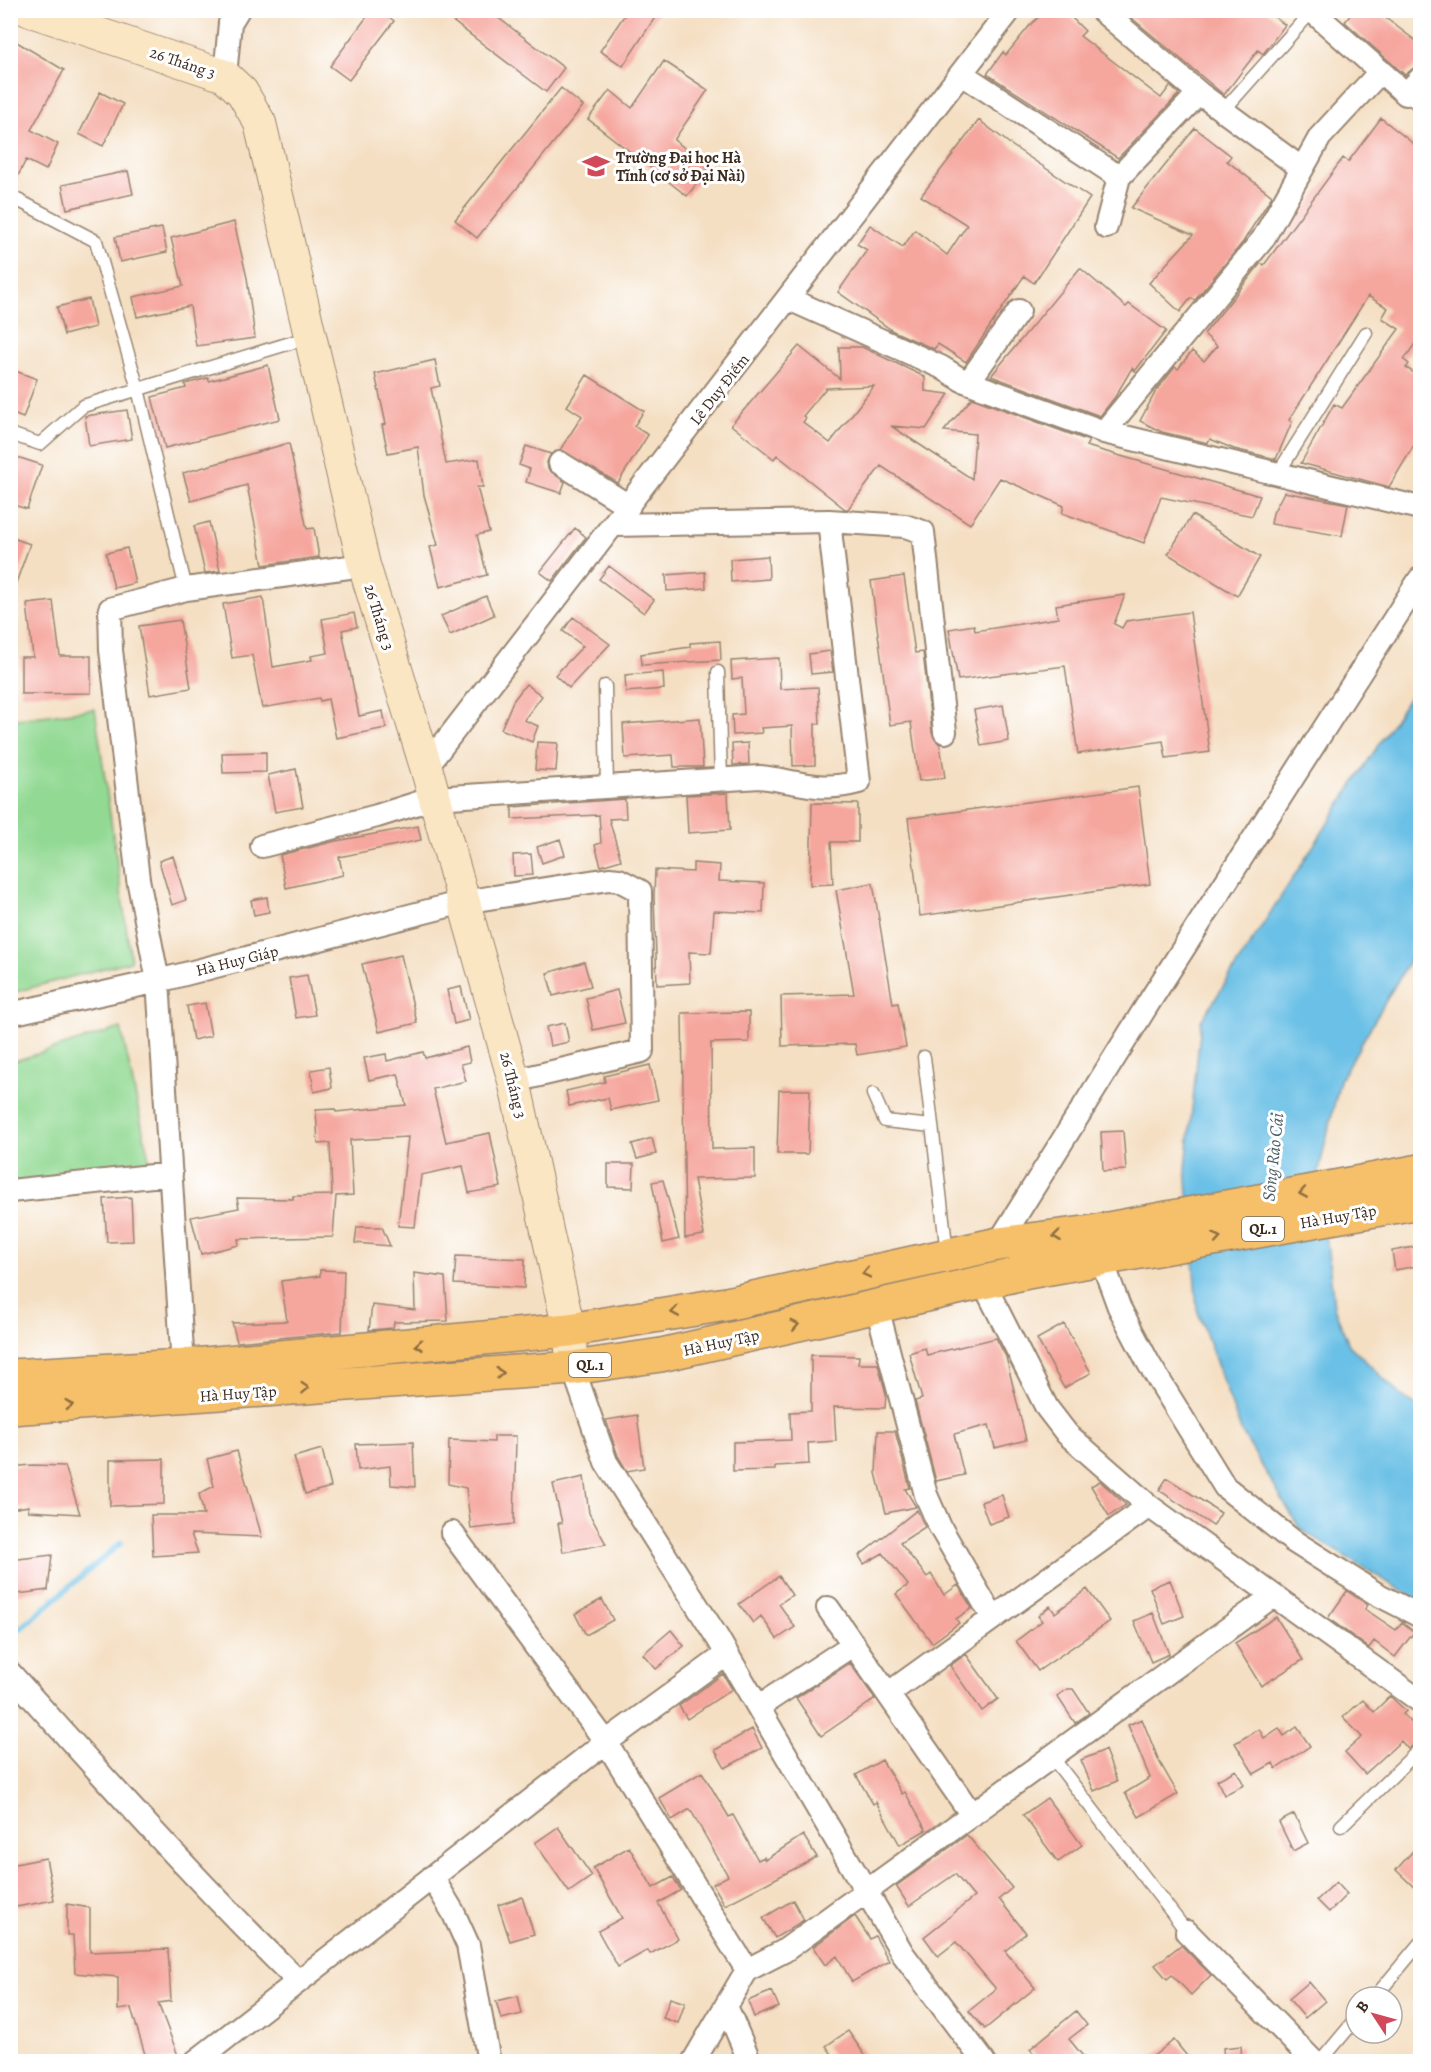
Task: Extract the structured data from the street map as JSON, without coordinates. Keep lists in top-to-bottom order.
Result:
{
  "streets": {
    "main road": ["Hà Huy Tập", "QL.1"],
    "street": ["26 Tháng 3", "Lê Duy Điếm", "Hà Huy Giáp"]
  },
  "crossings": [
    ["26 Tháng 3", "Lê Duy Điếm"],
    ["26 Tháng 3", "Hà Huy Giáp"],
    ["26 Tháng 3", "Hà Huy Tập"]
  ],
  "water": ["Sông Rào Cái"],
  "places": {
    "school or university": ["Trường Đại học Hà Tĩnh (cơ sở Đại Nài)"]
  },
  "north": "top left"
}
